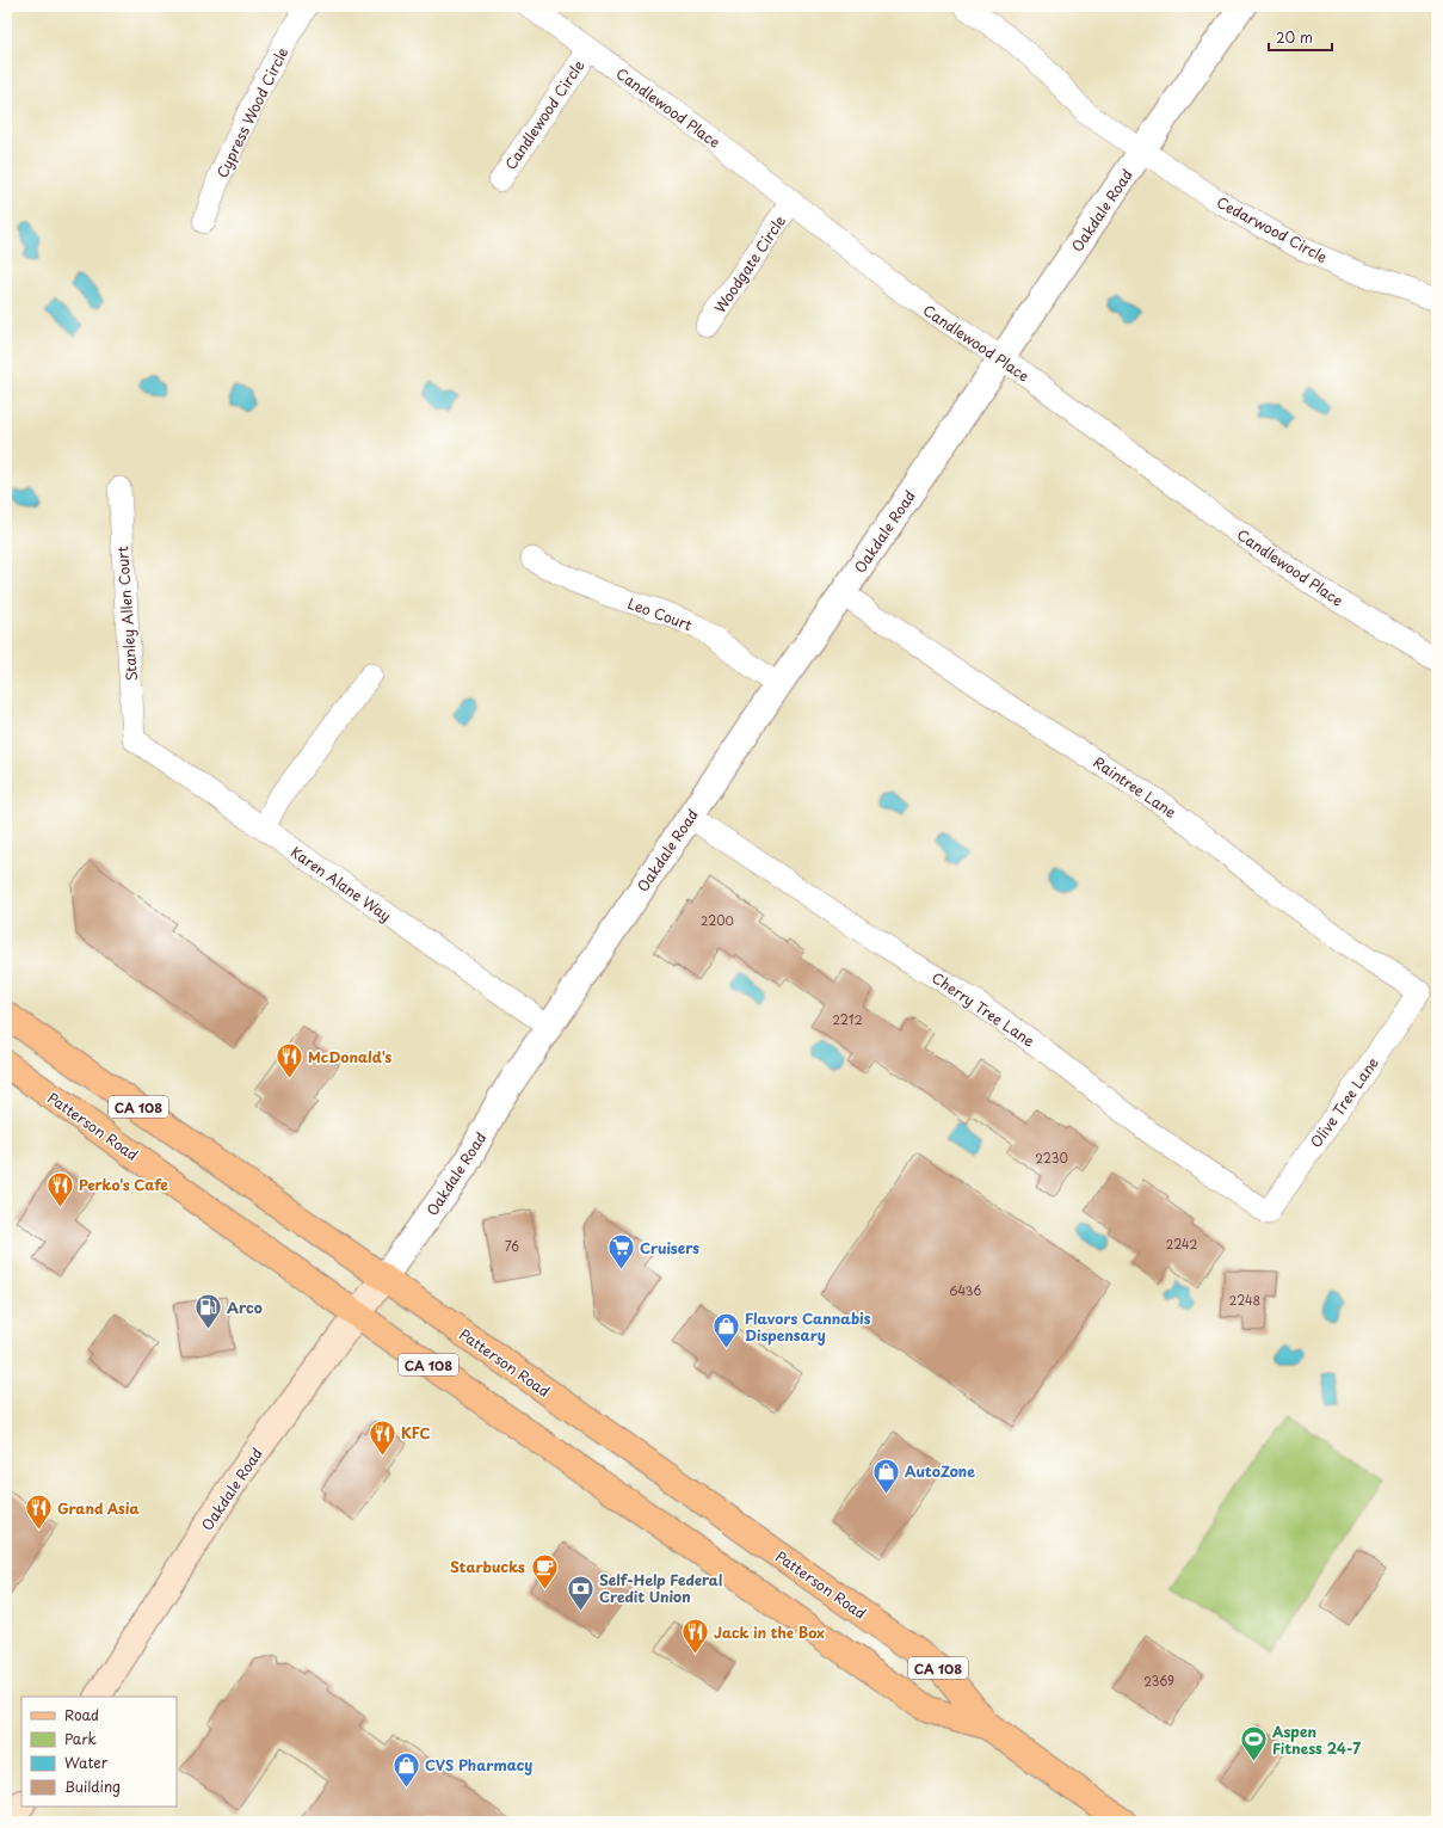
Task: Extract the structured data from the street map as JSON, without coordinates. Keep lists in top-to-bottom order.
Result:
{
  "streets": {
    "main road": ["Oakdale Road", "CA 108", "Patterson Road"],
    "street": [
      "Candlewood Place",
      "Cypress Wood Circle",
      "Candlewood Circle",
      "Cedarwood Circle",
      "Woodgate Circle",
      "Stanley Allen Court",
      "Leo Court",
      "Raintree Lane",
      "Karen Alane Way",
      "Cherry Tree Lane",
      "Olive Tree Lane"
    ]
  },
  "crossings": [
    ["Candlewood Place", "Candlewood Circle"],
    ["Candlewood Place", "Oakdale Road"],
    ["Candlewood Place", "Woodgate Circle"],
    ["Oakdale Road", "Cedarwood Circle"],
    ["Oakdale Road", "Leo Court"],
    ["Oakdale Road", "Raintree Lane"],
    ["Oakdale Road", "Karen Alane Way"],
    ["Oakdale Road", "Cherry Tree Lane"],
    ["Oakdale Road", "Patterson Road"],
    ["Stanley Allen Court", "Karen Alane Way"],
    ["Raintree Lane", "Olive Tree Lane"],
    ["Cherry Tree Lane", "Olive Tree Lane"]
  ],
  "places": {
    "restaurant": [
      "McDonald's",
      "Perko's Cafe",
      "KFC",
      "Grand Asia",
      "Jack in the Box"
    ],
    "supermarket": ["Cruisers"],
    "fuel station": ["Arco"],
    "shop": ["Flavors Cannabis Dispensary", "AutoZone", "CVS Pharmacy"],
    "cafe": ["Starbucks"],
    "bank": ["Self-Help Federal Credit Union"],
    "sports": ["Aspen Fitness 24-7"]
  },
  "house_numbers": [
    "2200",
    "2212",
    "2230",
    "2242",
    "76",
    "6436",
    "2248",
    "2369"
  ],
  "legend": [
    "Road",
    "Park",
    "Water",
    "Building"
  ],
  "scale_bar": "20 m"
}
